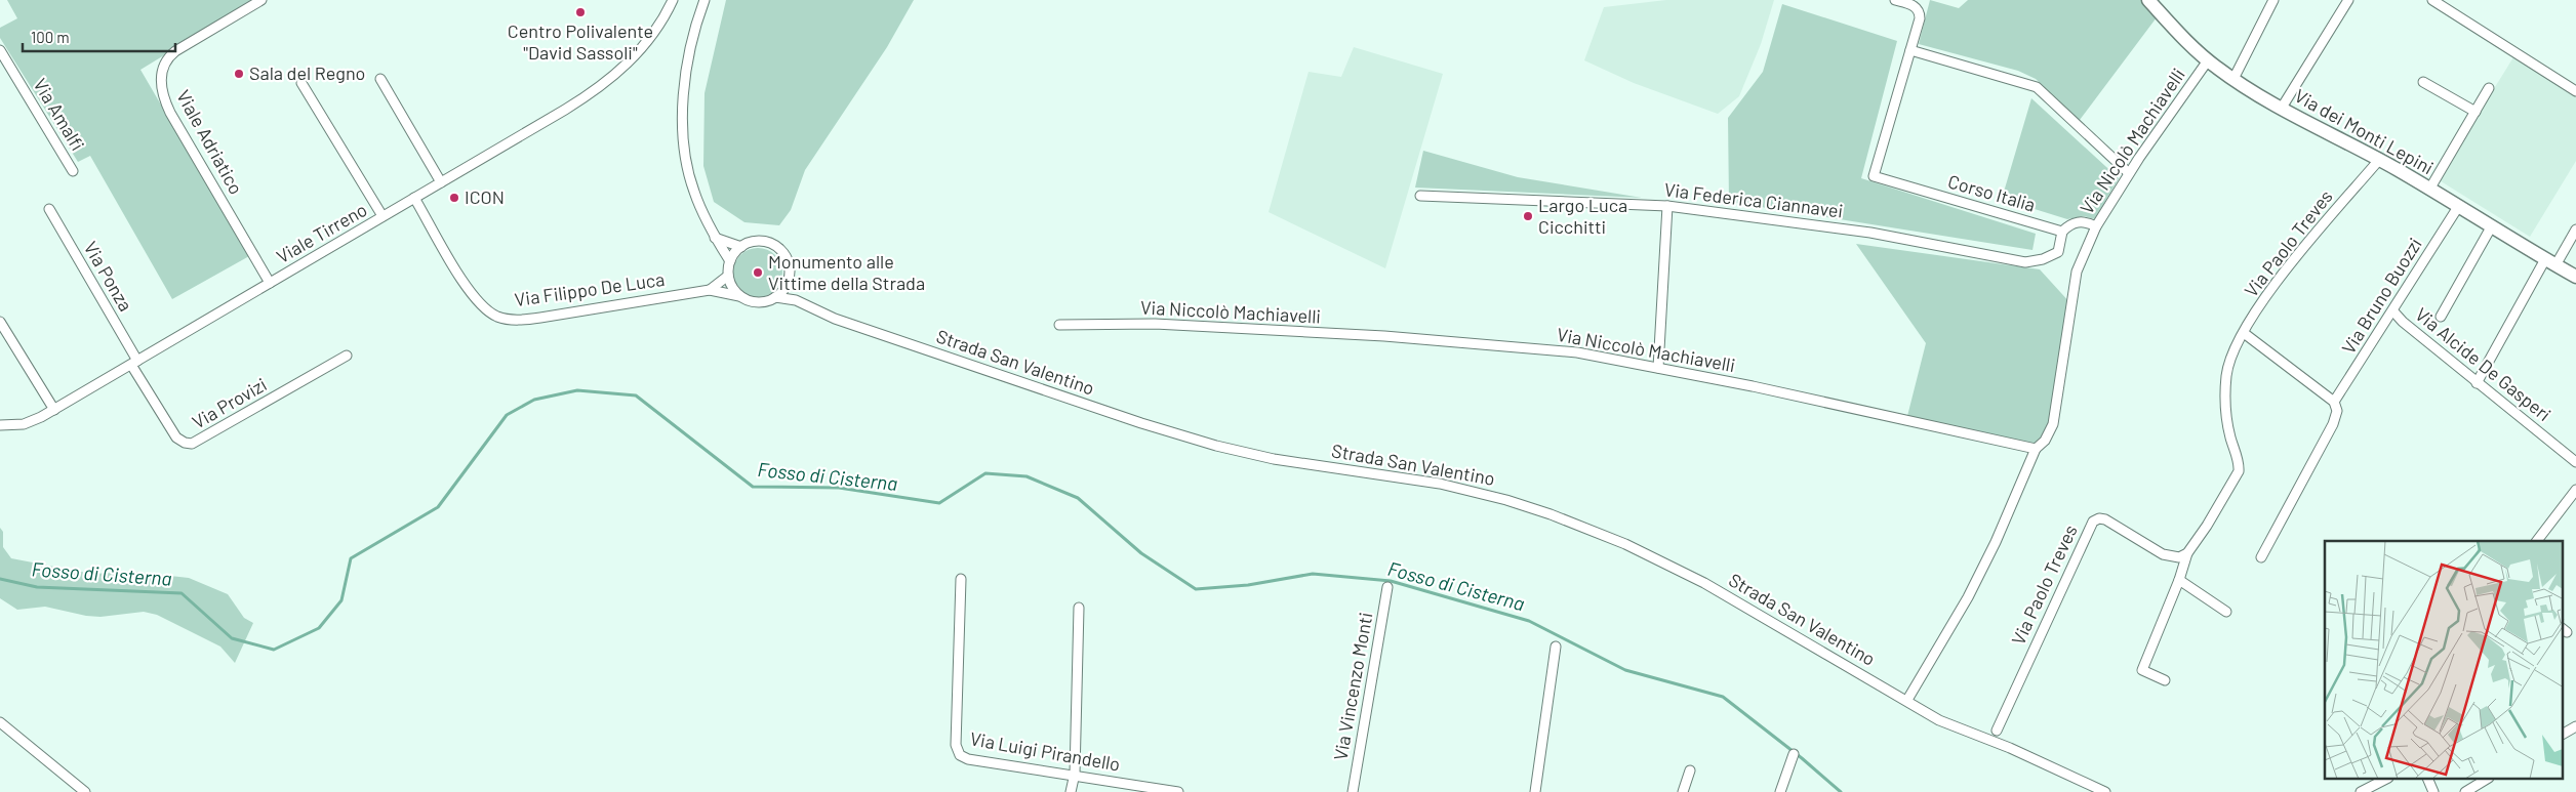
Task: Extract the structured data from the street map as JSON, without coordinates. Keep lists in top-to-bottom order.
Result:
{
  "streets": {
    "street": [
      "Via Amalfi",
      "Via dei Monti Lepini",
      "Via Nicolò Machiavelli",
      "Viale Adriatico",
      "Corso Italia",
      "Via Federica Ciannavei",
      "Viale Tirreno",
      "Via Paolo Treves",
      "Via Ponza",
      "Via Filippo De Luca",
      "Via Bruno Buozzi",
      "Via Niccolò Machiavelli",
      "Strada San Valentino",
      "Via Alcide De Gasperi",
      "Via Provizi",
      "Via Vincenzo Monti",
      "Via Luigi Pirandello"
    ]
  },
  "crossings": [
    ["Via dei Monti Lepini", "Via Nicolò Machiavelli"],
    ["Via dei Monti Lepini", "Via Paolo Treves"],
    ["Via dei Monti Lepini", "Via Bruno Buozzi"],
    ["Via Nicolò Machiavelli", "Via Niccolò Machiavelli"],
    ["Viale Adriatico", "Viale Tirreno"],
    ["Corso Italia", "Via Federica Ciannavei"],
    ["Viale Tirreno", "Via Ponza"],
    ["Viale Tirreno", "Via Filippo De Luca"],
    ["Viale Tirreno", "Via Provizi"],
    ["Via Ponza", "Via Provizi"],
    ["Via Bruno Buozzi", "Via Alcide De Gasperi"]
  ],
  "water": ["Fosso di Cisterna"],
  "places": [
    "Centro Polivalente \"David Sassoli\"",
    "Sala del Regno",
    "ICON",
    "Largo Luca Cicchitti",
    "Monumento alle Vittime della Strada"
  ],
  "scale_bar": "100 m"
}
